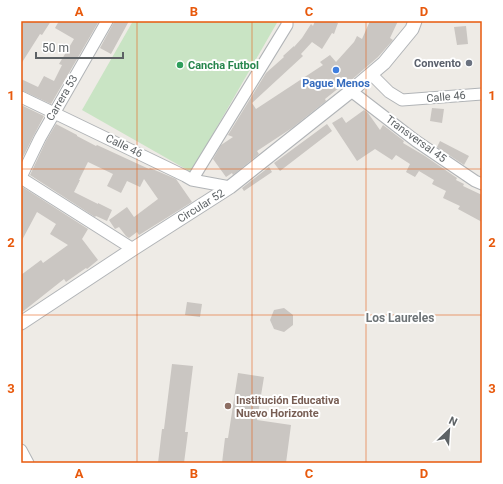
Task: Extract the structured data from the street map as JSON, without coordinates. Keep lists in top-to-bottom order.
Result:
{
  "streets": {
    "street": [
      "Calle 46",
      "Carrera 53",
      "Transversal 45",
      "Circular 52"
    ]
  },
  "crossings": [
    ["Calle 46", "Carrera 53"],
    ["Calle 46", "Circular 52"],
    ["Transversal 45", "Circular 52"]
  ],
  "districts": ["Los Laureles"],
  "places": [
    "Convento",
    "Cancha Futbol",
    "Pague Menos",
    "Institución Educativa Nuevo Horizonte"
  ],
  "scale_bar": "50 m",
  "north": "top right",
  "grid": {
    "columns": [
      "A",
      "B",
      "C",
      "D"
    ],
    "rows": ["1", "2", "3"]
  }
}
